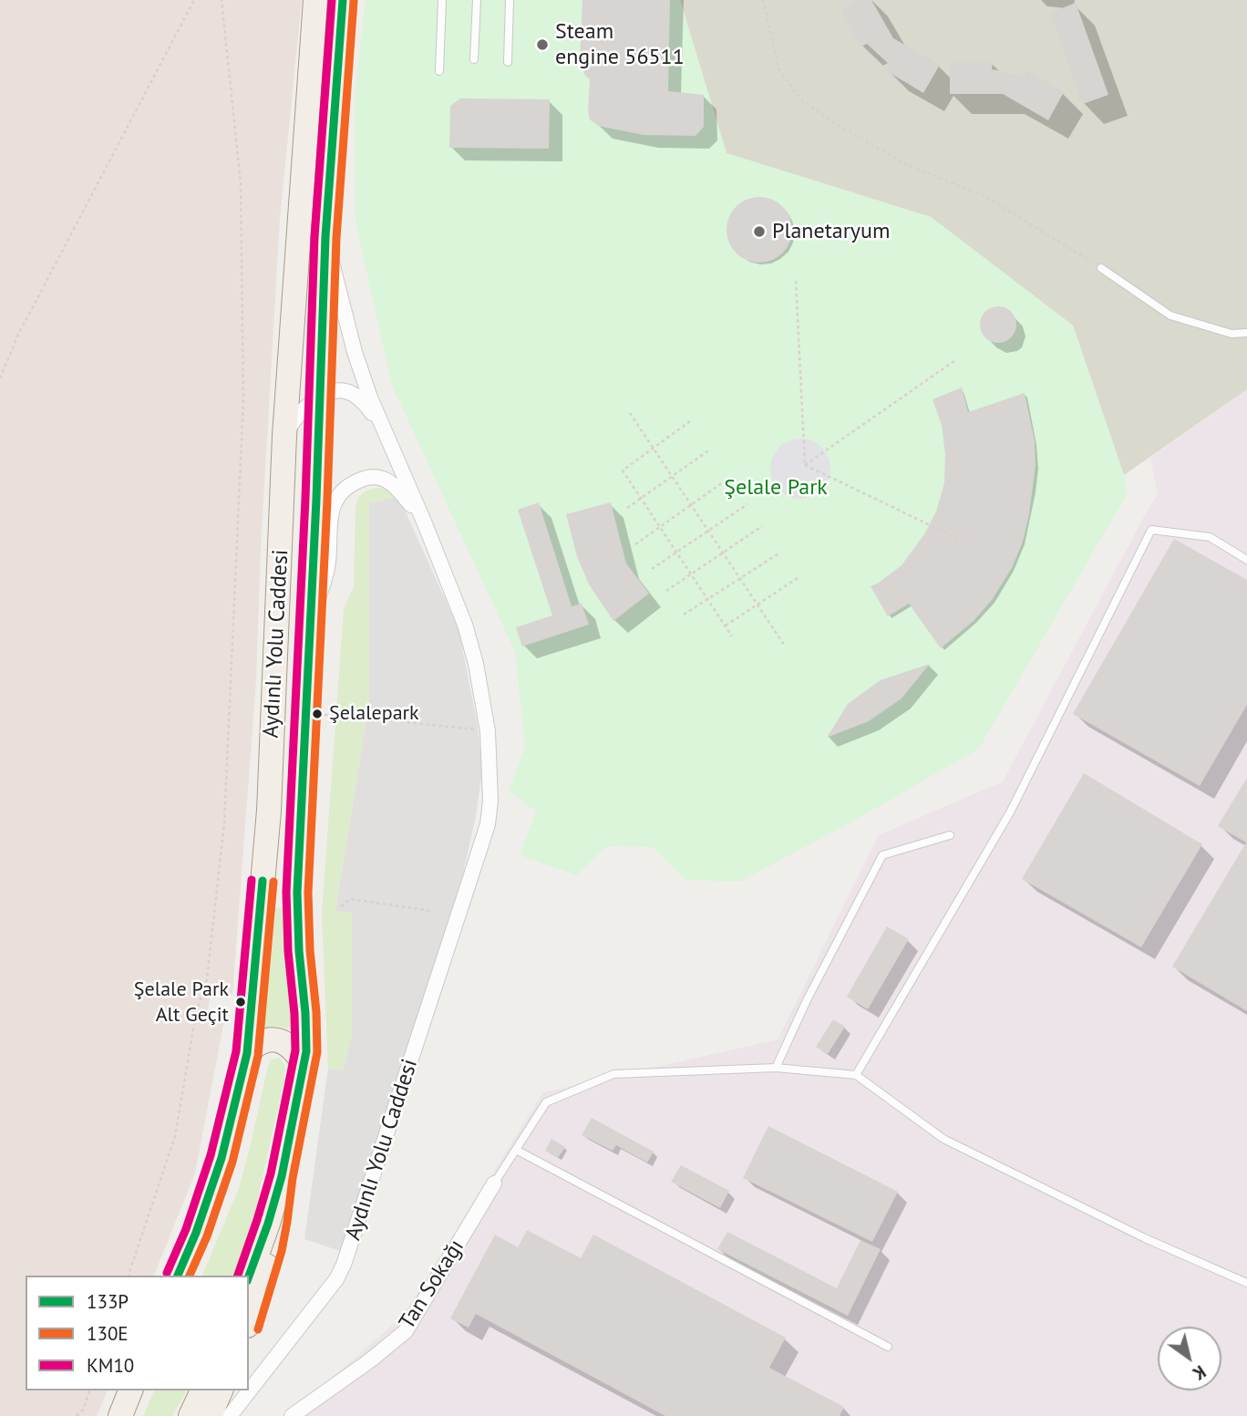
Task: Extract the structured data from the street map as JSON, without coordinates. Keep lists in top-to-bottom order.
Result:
{
  "streets": {
    "main road": ["Aydınlı Yolu Caddesi"],
    "street": ["Tan Sokağı"]
  },
  "parks": ["Şelale Park"],
  "places": [
    "Steam engine 56511",
    "Planetaryum",
    "Şelalepark",
    "Şelale Park Alt Geçit"
  ],
  "lines": ["transit line 133P", "transit line KM10", "transit line 130E"],
  "legend": ["133P", "130E", "KM10"],
  "north": "bottom right"
}
